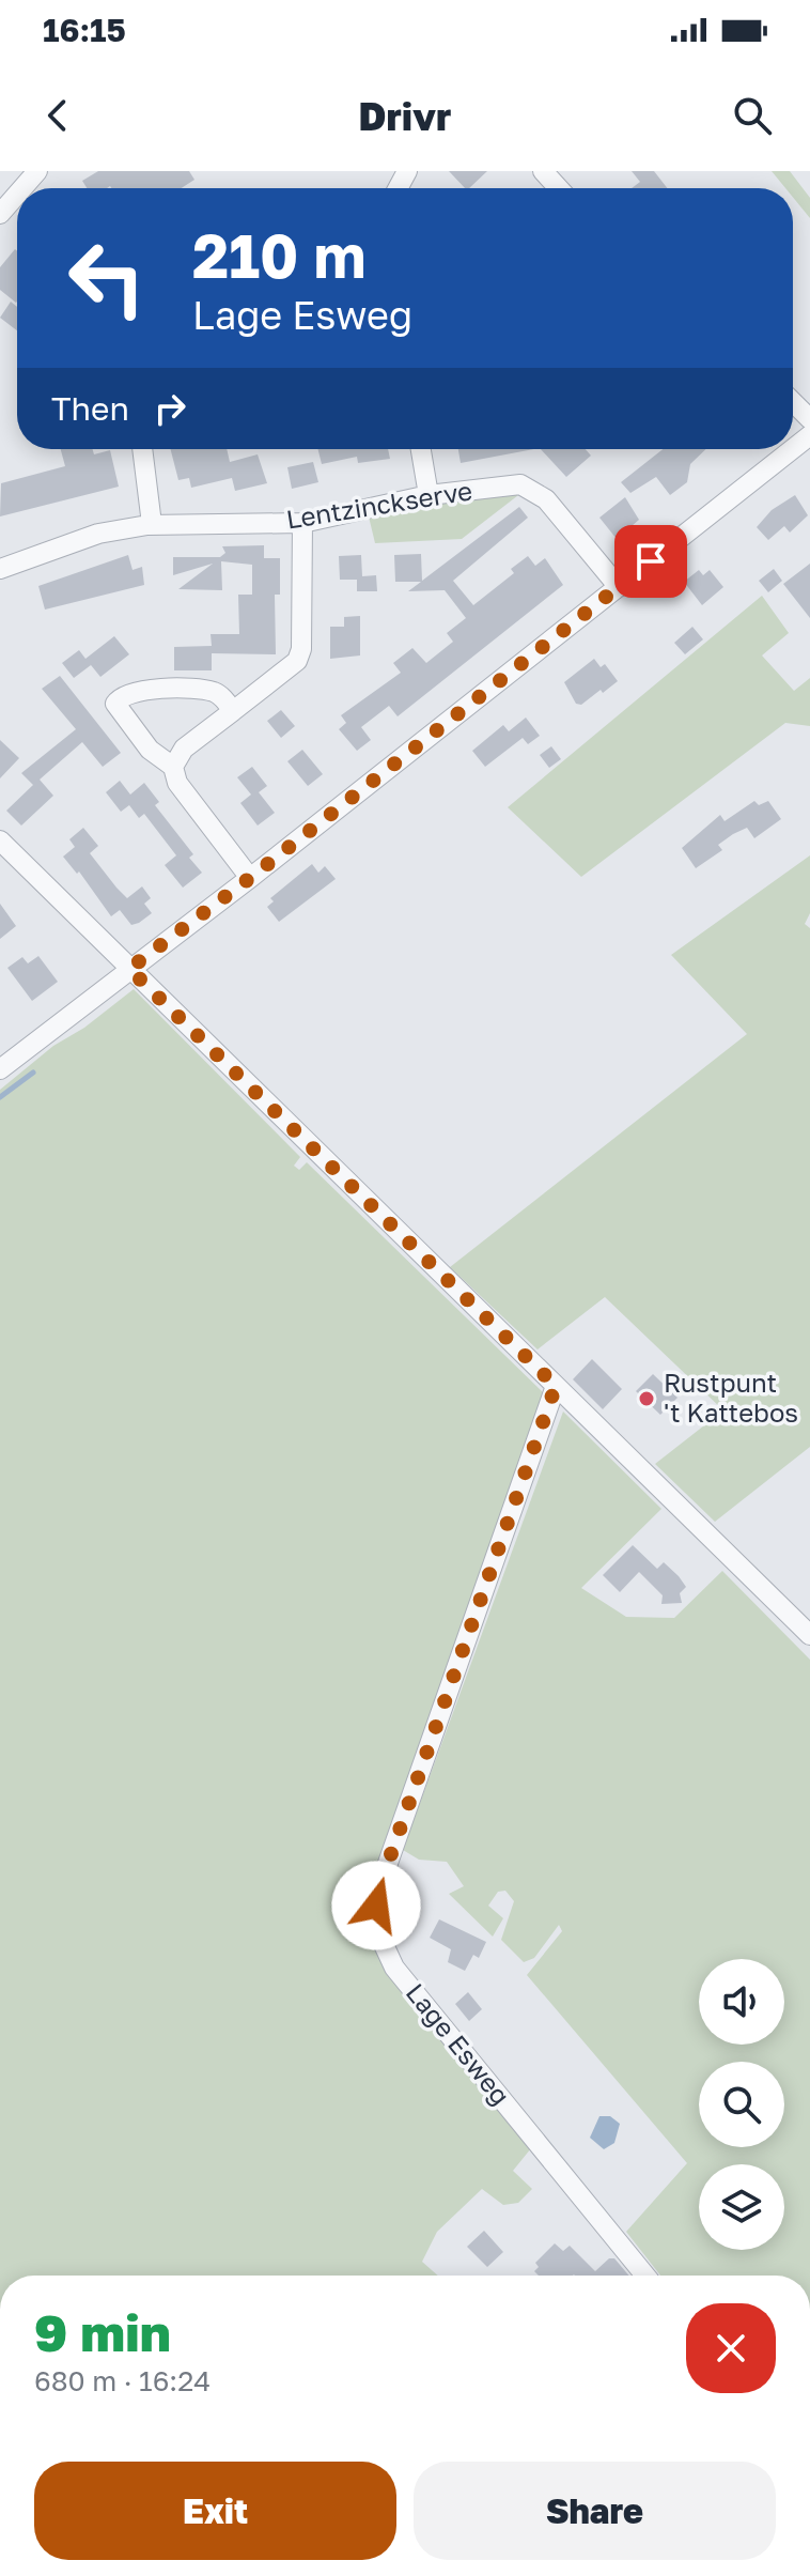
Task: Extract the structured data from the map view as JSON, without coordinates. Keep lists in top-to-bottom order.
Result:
{
  "streets": {
    "street": ["Lentzinckserve", "Lage Esweg"]
  },
  "places": ["Rustpunt 't Kattebos"],
  "page": {
    "status": "16:15",
    "header": "Drivr",
    "turn": ["210 m", "Lage Esweg"],
    "then": "Then",
    "heading": ["9 min", "680 m · 16:24"],
    "buttons": ["Exit", "Share"]
  }
}
